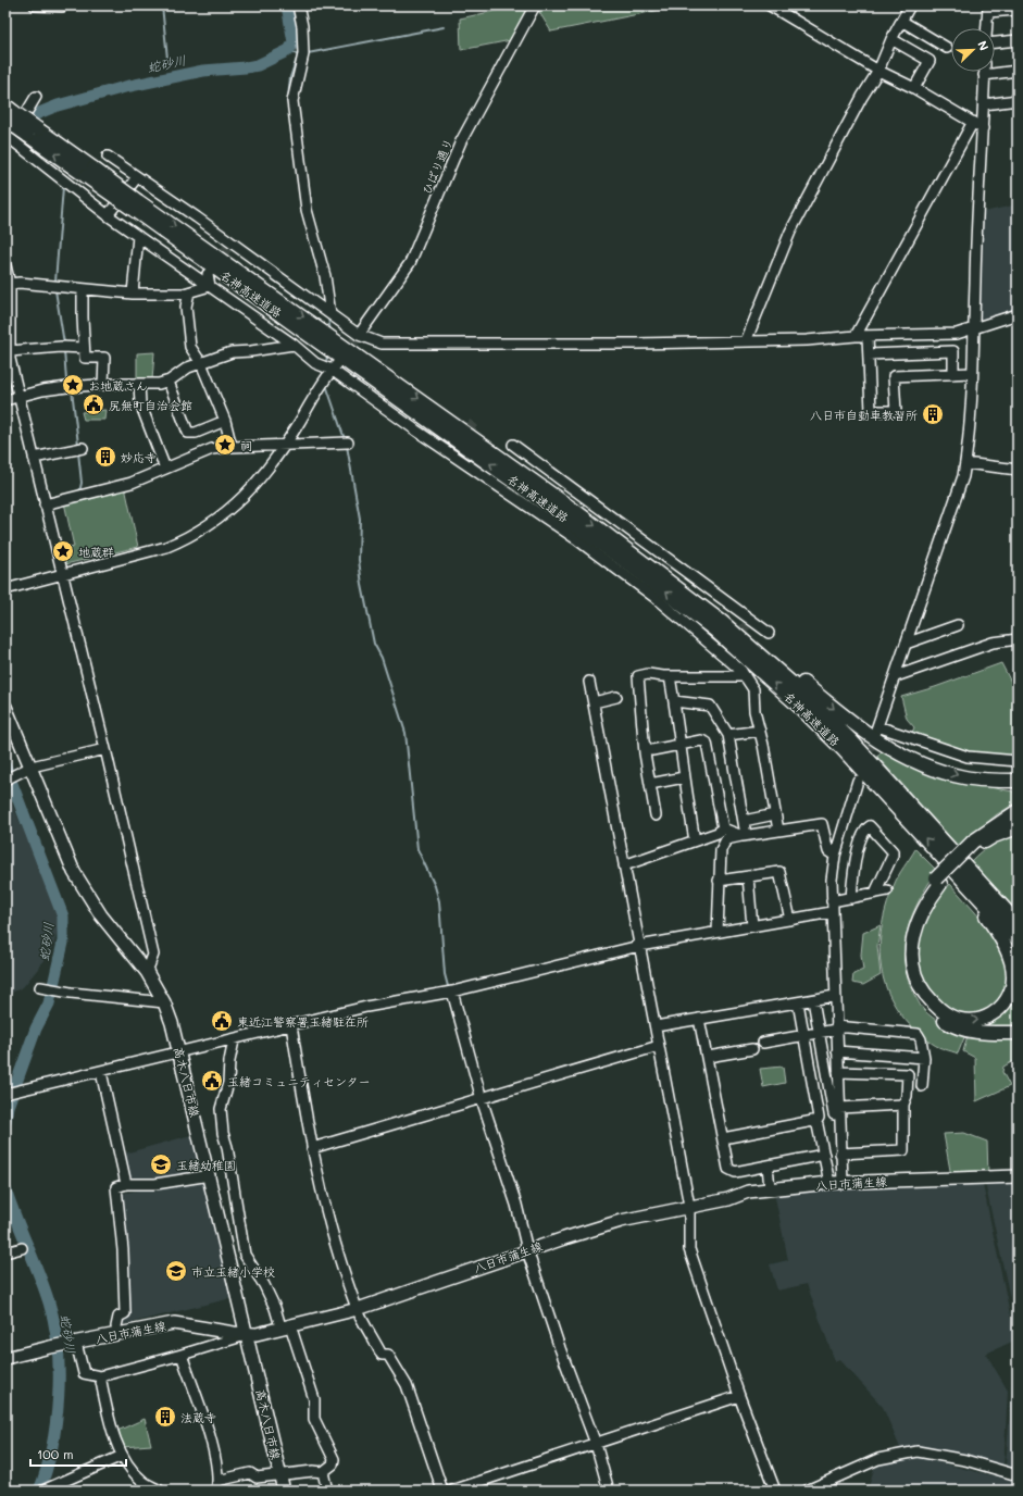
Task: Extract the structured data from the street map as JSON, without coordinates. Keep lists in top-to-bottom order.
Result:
{
  "streets": {
    "highway": ["名神高速道路"],
    "main road": ["高木八日市線", "八日市蒲生線"],
    "street": ["ひばり通り"]
  },
  "crossings": [
    ["高木八日市線", "八日市蒲生線"]
  ],
  "water": ["蛇砂川"],
  "places": {
    "place": ["お地蔵さん", "祠", "地蔵群"],
    "public building": ["尻無町自治会館", "東近江警察署玉緒駐在所", "玉緒コミュニティセンター"],
    "building": ["八日市自動車教習所", "妙応寺", "法蔵寺"],
    "school or university": ["玉緒幼稚園", "市立玉緒小学校"]
  },
  "scale_bar": "100 m",
  "north": "top right"
}
